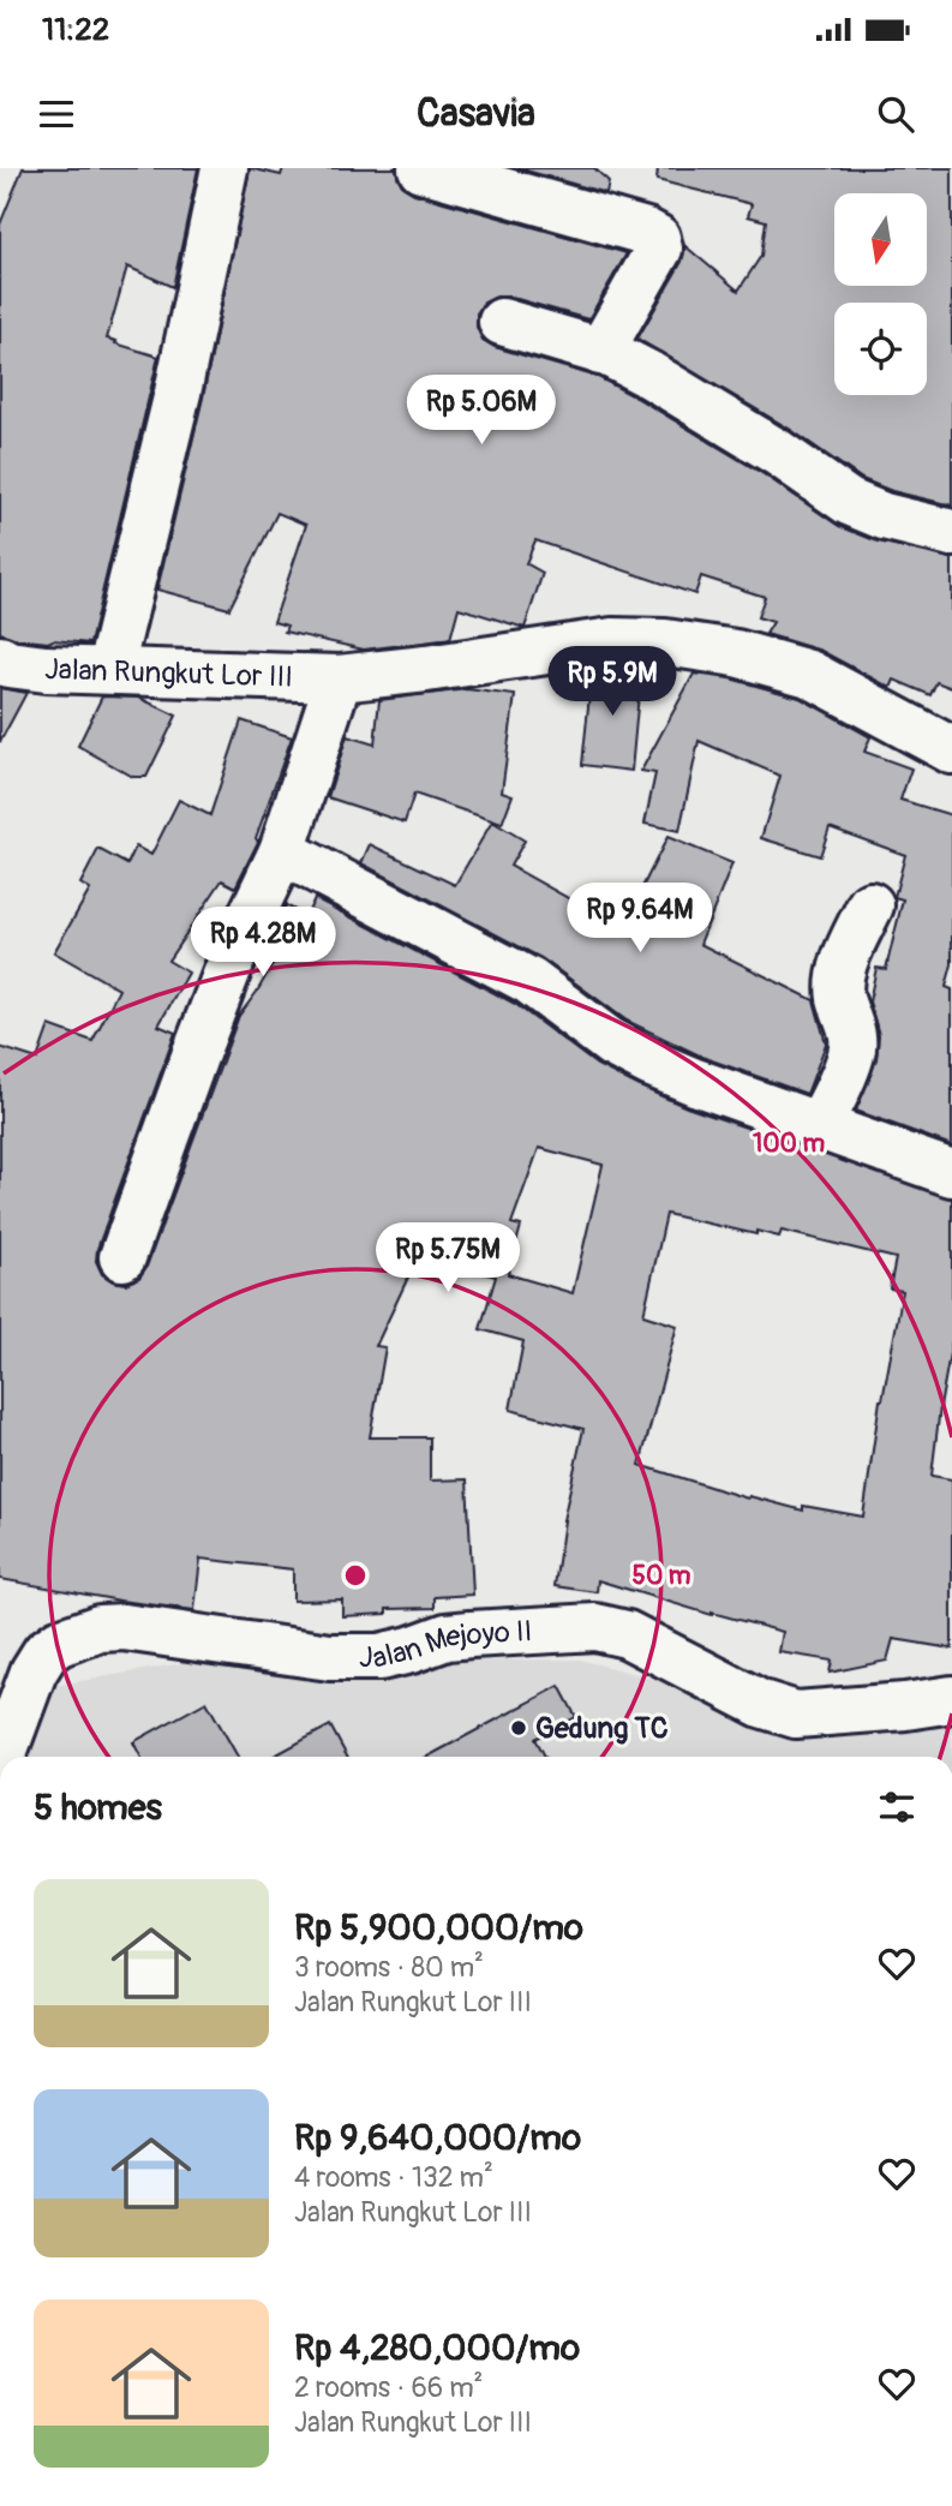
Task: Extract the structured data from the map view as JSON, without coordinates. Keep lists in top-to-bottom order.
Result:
{
  "streets": {
    "street": ["Jalan Rungkut Lor III", "Jalan Mejoyo II"]
  },
  "places": ["Gedung TC"],
  "north": "bottom",
  "page": {
    "status": "11:22",
    "header": "Casavia",
    "price": [
      "Rp 5.06M",
      "Rp 5.9M",
      "Rp 9.64M",
      "Rp 4.28M",
      "Rp 5.75M"
    ],
    "heading": "5 homes",
    "list": [
      {
        "name": "Rp 5,900,000/mo",
        "note": "3 rooms · 80 m² · Jalan Rungkut Lor III"
      },
      {
        "name": "Rp 9,640,000/mo",
        "note": "4 rooms · 132 m² · Jalan Rungkut Lor III"
      },
      {
        "name": "Rp 4,280,000/mo",
        "note": "2 rooms · 66 m² · Jalan Rungkut Lor III"
      }
    ]
  },
  "rings": ["100 m", "50 m"]
}
